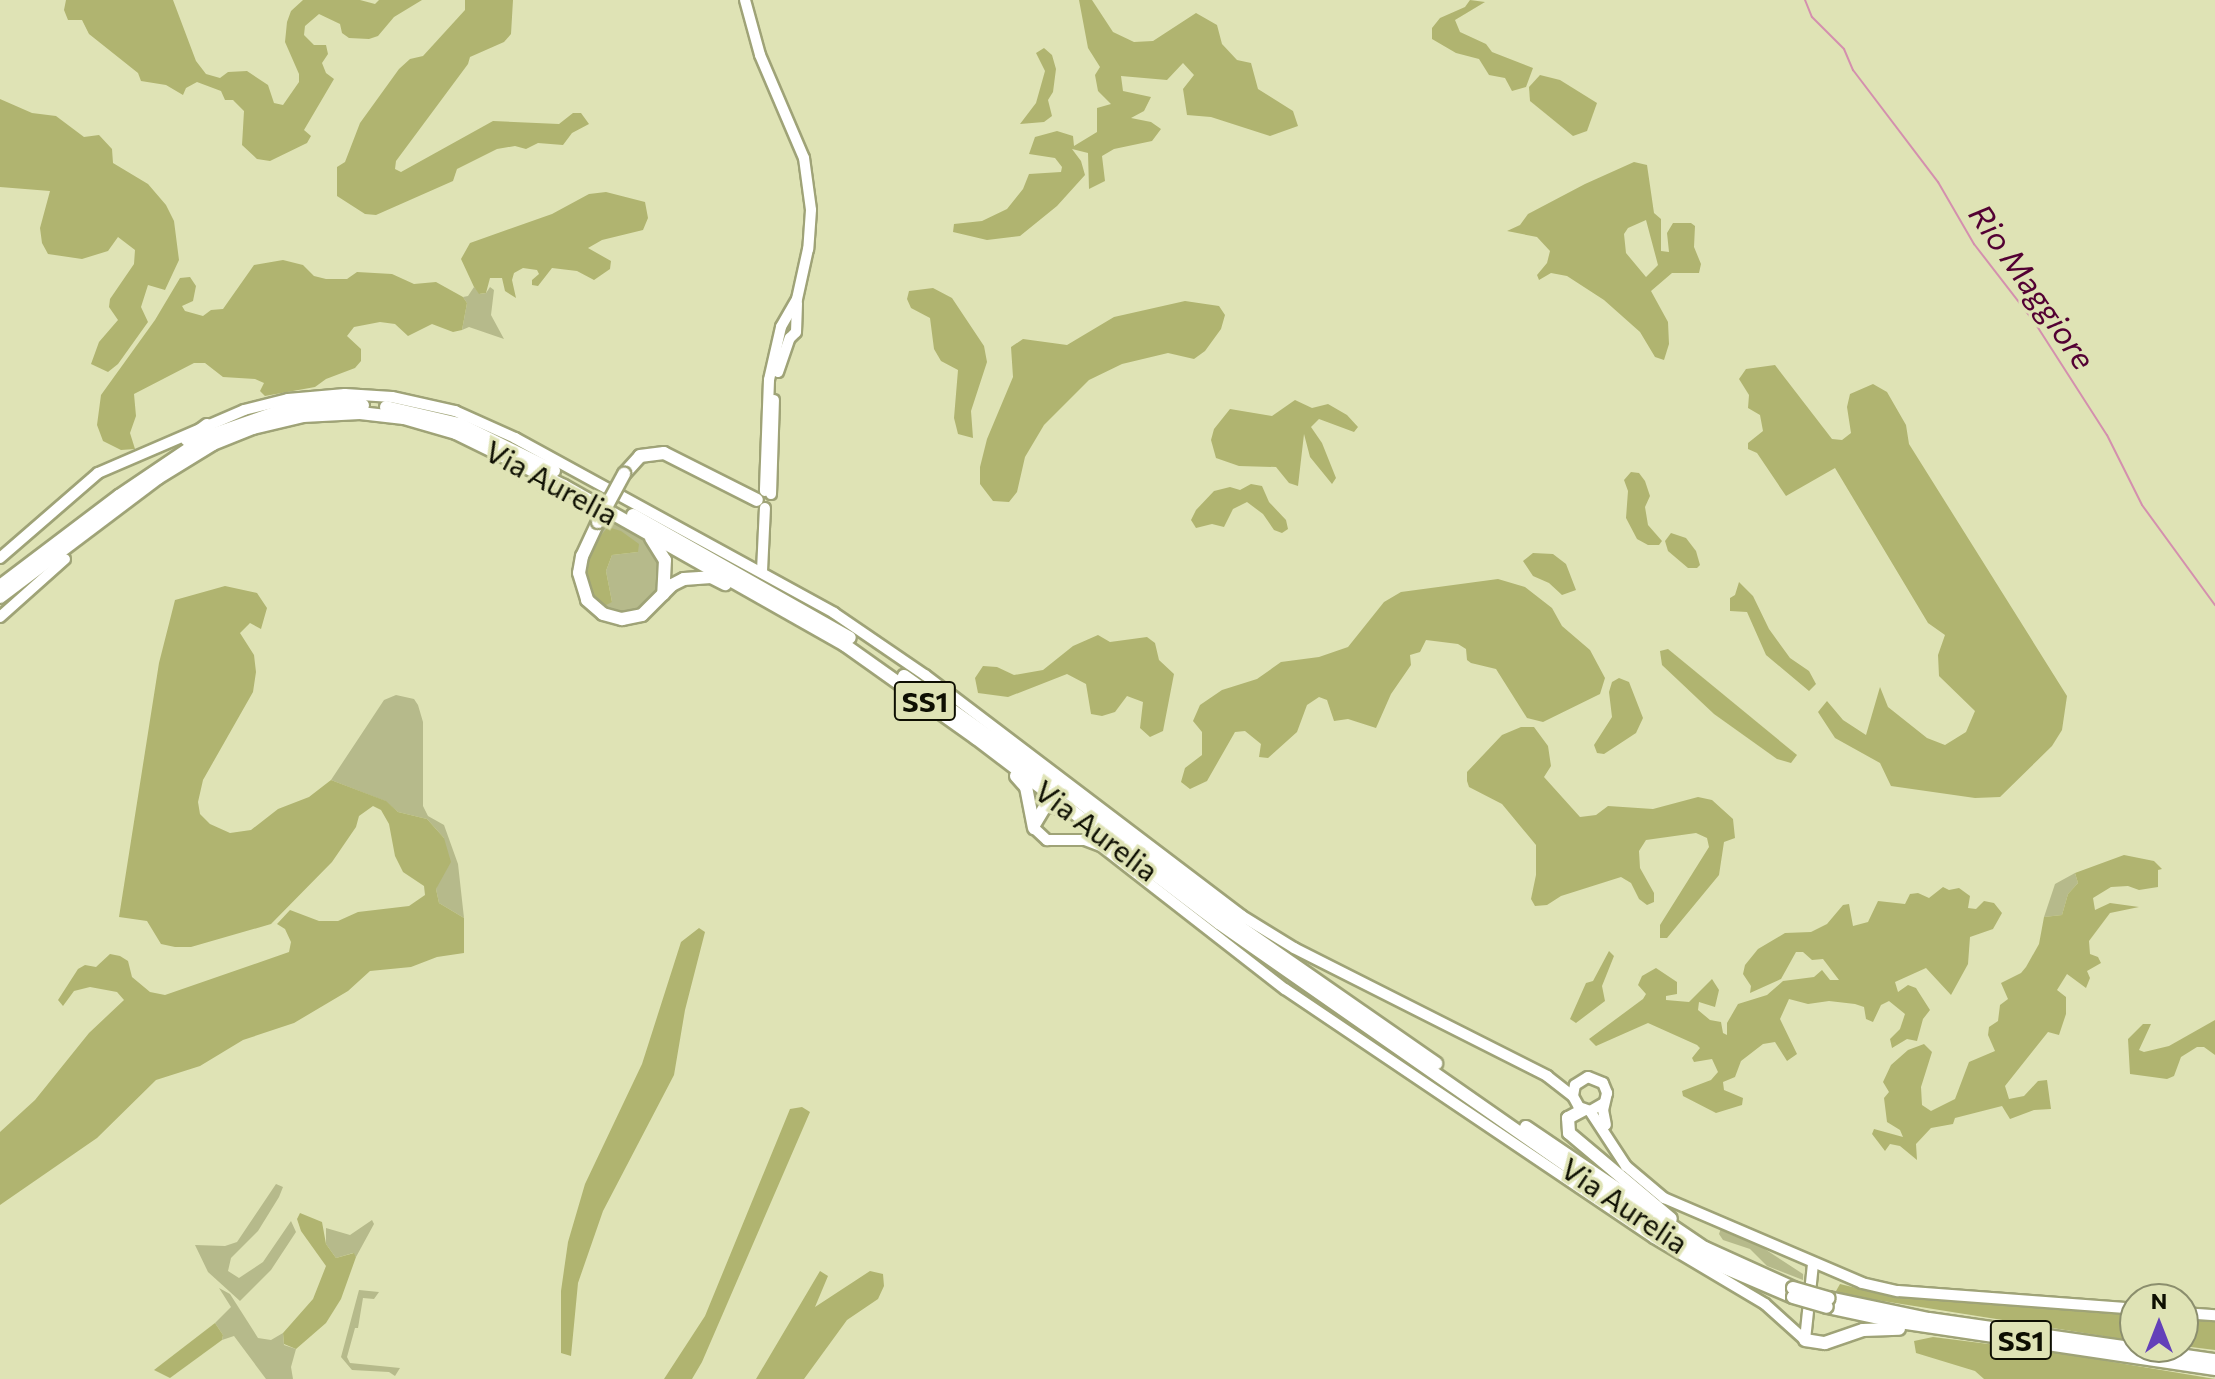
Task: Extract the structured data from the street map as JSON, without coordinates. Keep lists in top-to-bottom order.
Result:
{
  "streets": {
    "highway": ["Via Aurelia", "SS1"]
  },
  "water": ["Rio Maggiore"],
  "north": "top"
}
